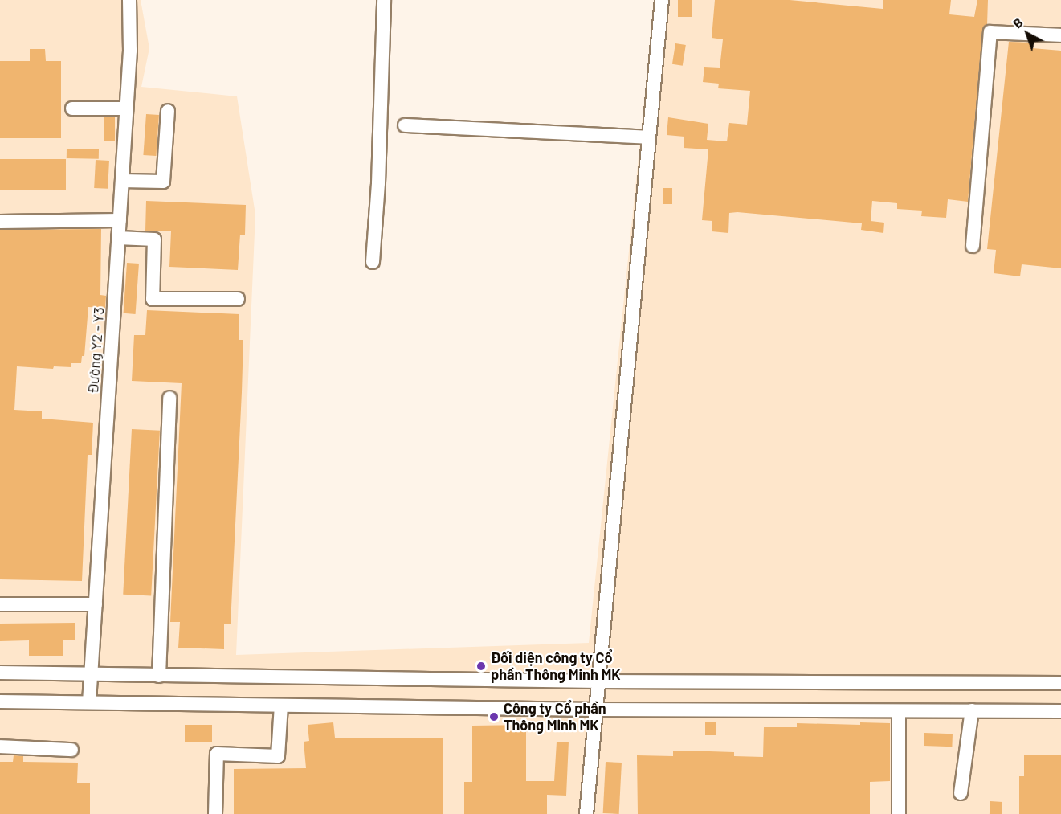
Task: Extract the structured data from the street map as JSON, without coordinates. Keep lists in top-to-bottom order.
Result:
{
  "streets": {
    "street": ["Đường Y2 - Y3"]
  },
  "places": ["Đối diện công ty Cổ phần Thông Minh MK", "Công ty Cổ phần Thông Minh MK"],
  "north": "top left"
}
